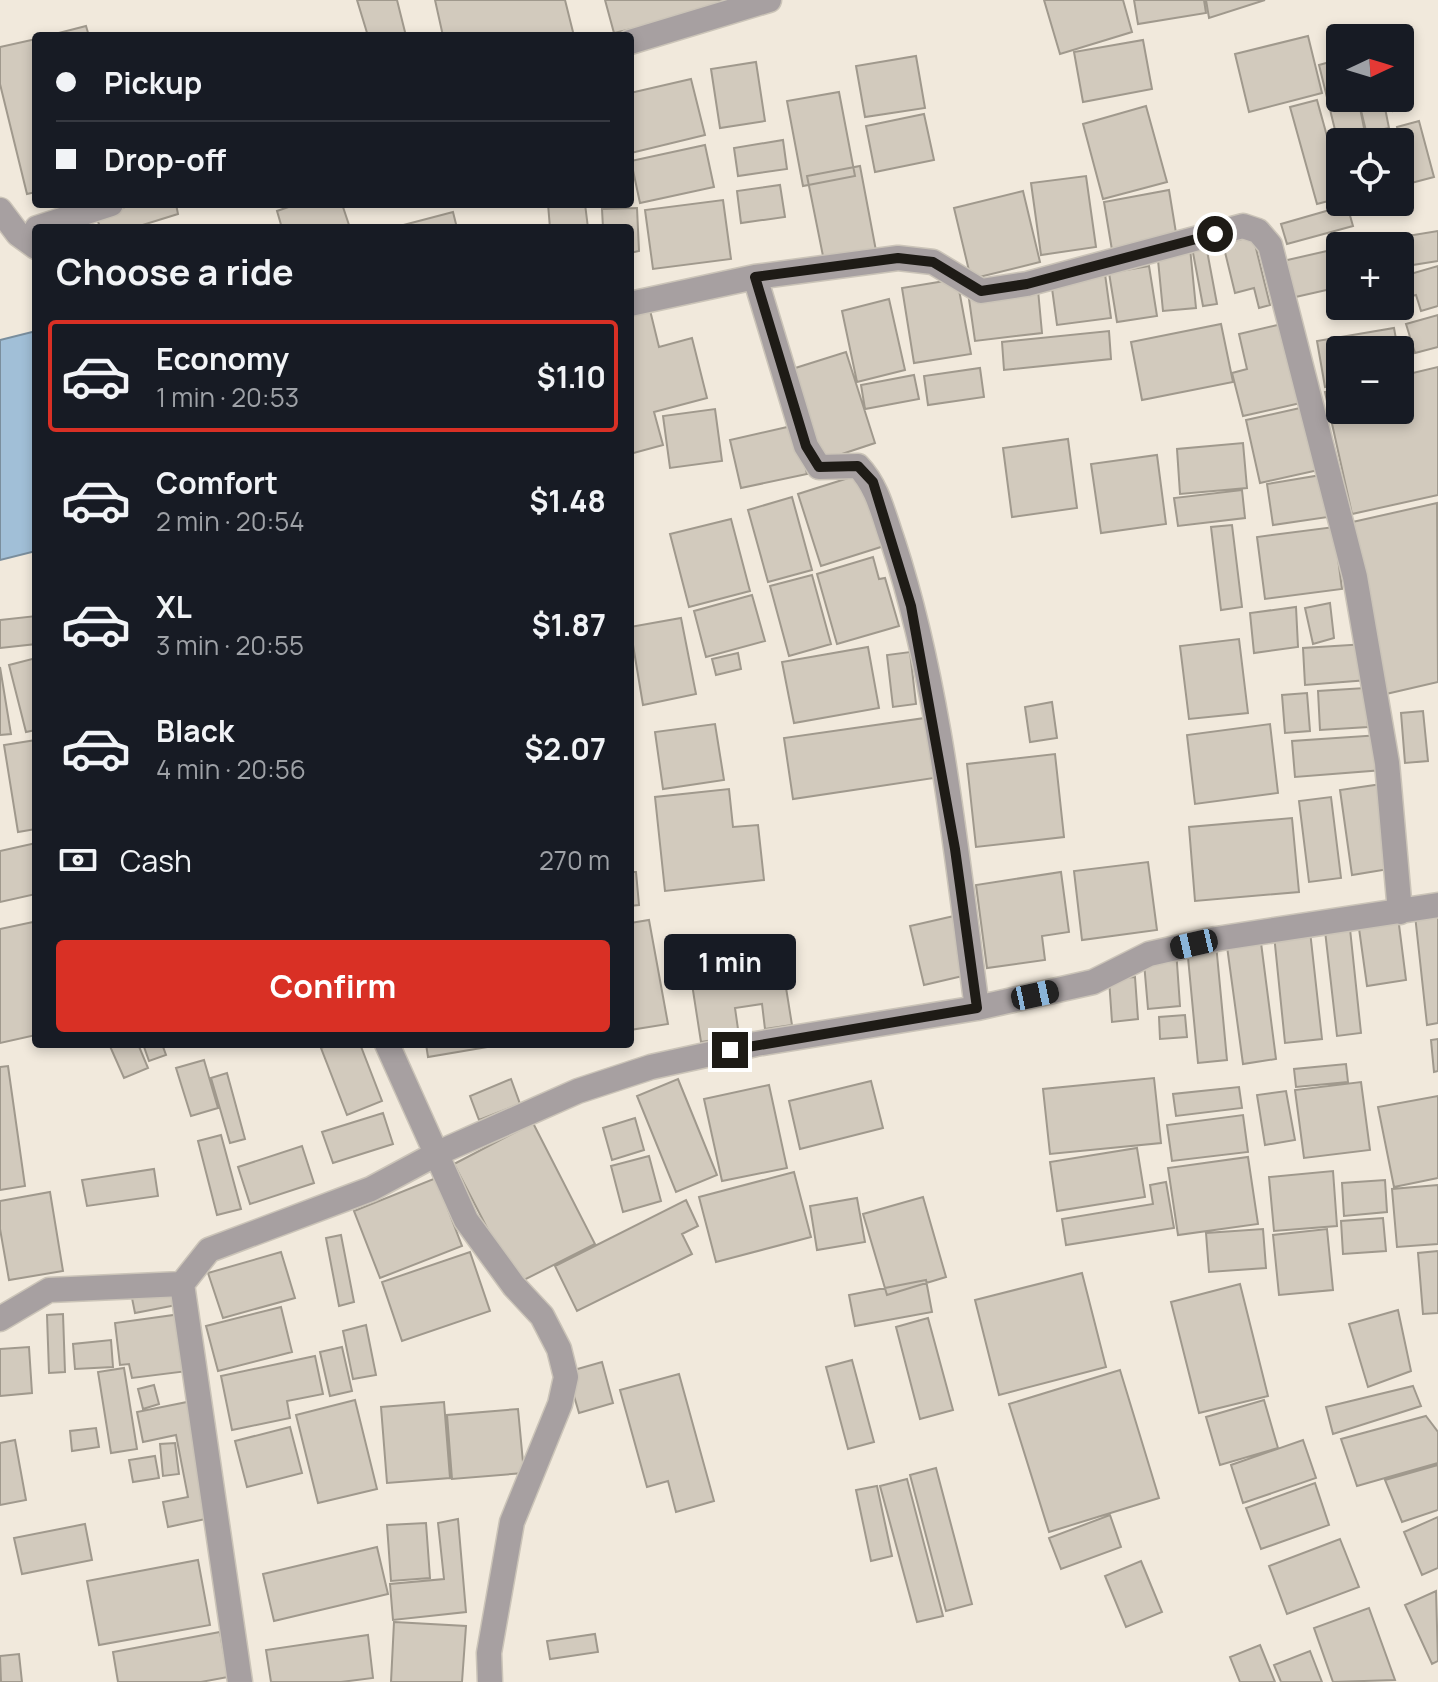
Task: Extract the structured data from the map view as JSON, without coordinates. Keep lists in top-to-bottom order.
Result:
{
  "north": "right",
  "page": {
    "map_buttons": ["+", "−"],
    "banner": ["Pickup", "Drop-off"],
    "heading": "Choose a ride",
    "list": [
      {
        "name": "Economy",
        "note": "1 min · 20:53",
        "value": "$1.10"
      },
      {
        "name": "Comfort",
        "note": "2 min · 20:54",
        "value": "$1.48"
      },
      {
        "name": "XL",
        "note": "3 min · 20:55",
        "value": "$1.87"
      },
      {
        "name": "Black",
        "note": "4 min · 20:56",
        "value": "$2.07"
      }
    ],
    "pay": ["Cash", "270 m"],
    "buttons": "Confirm",
    "bubble": "1 min"
  }
}
